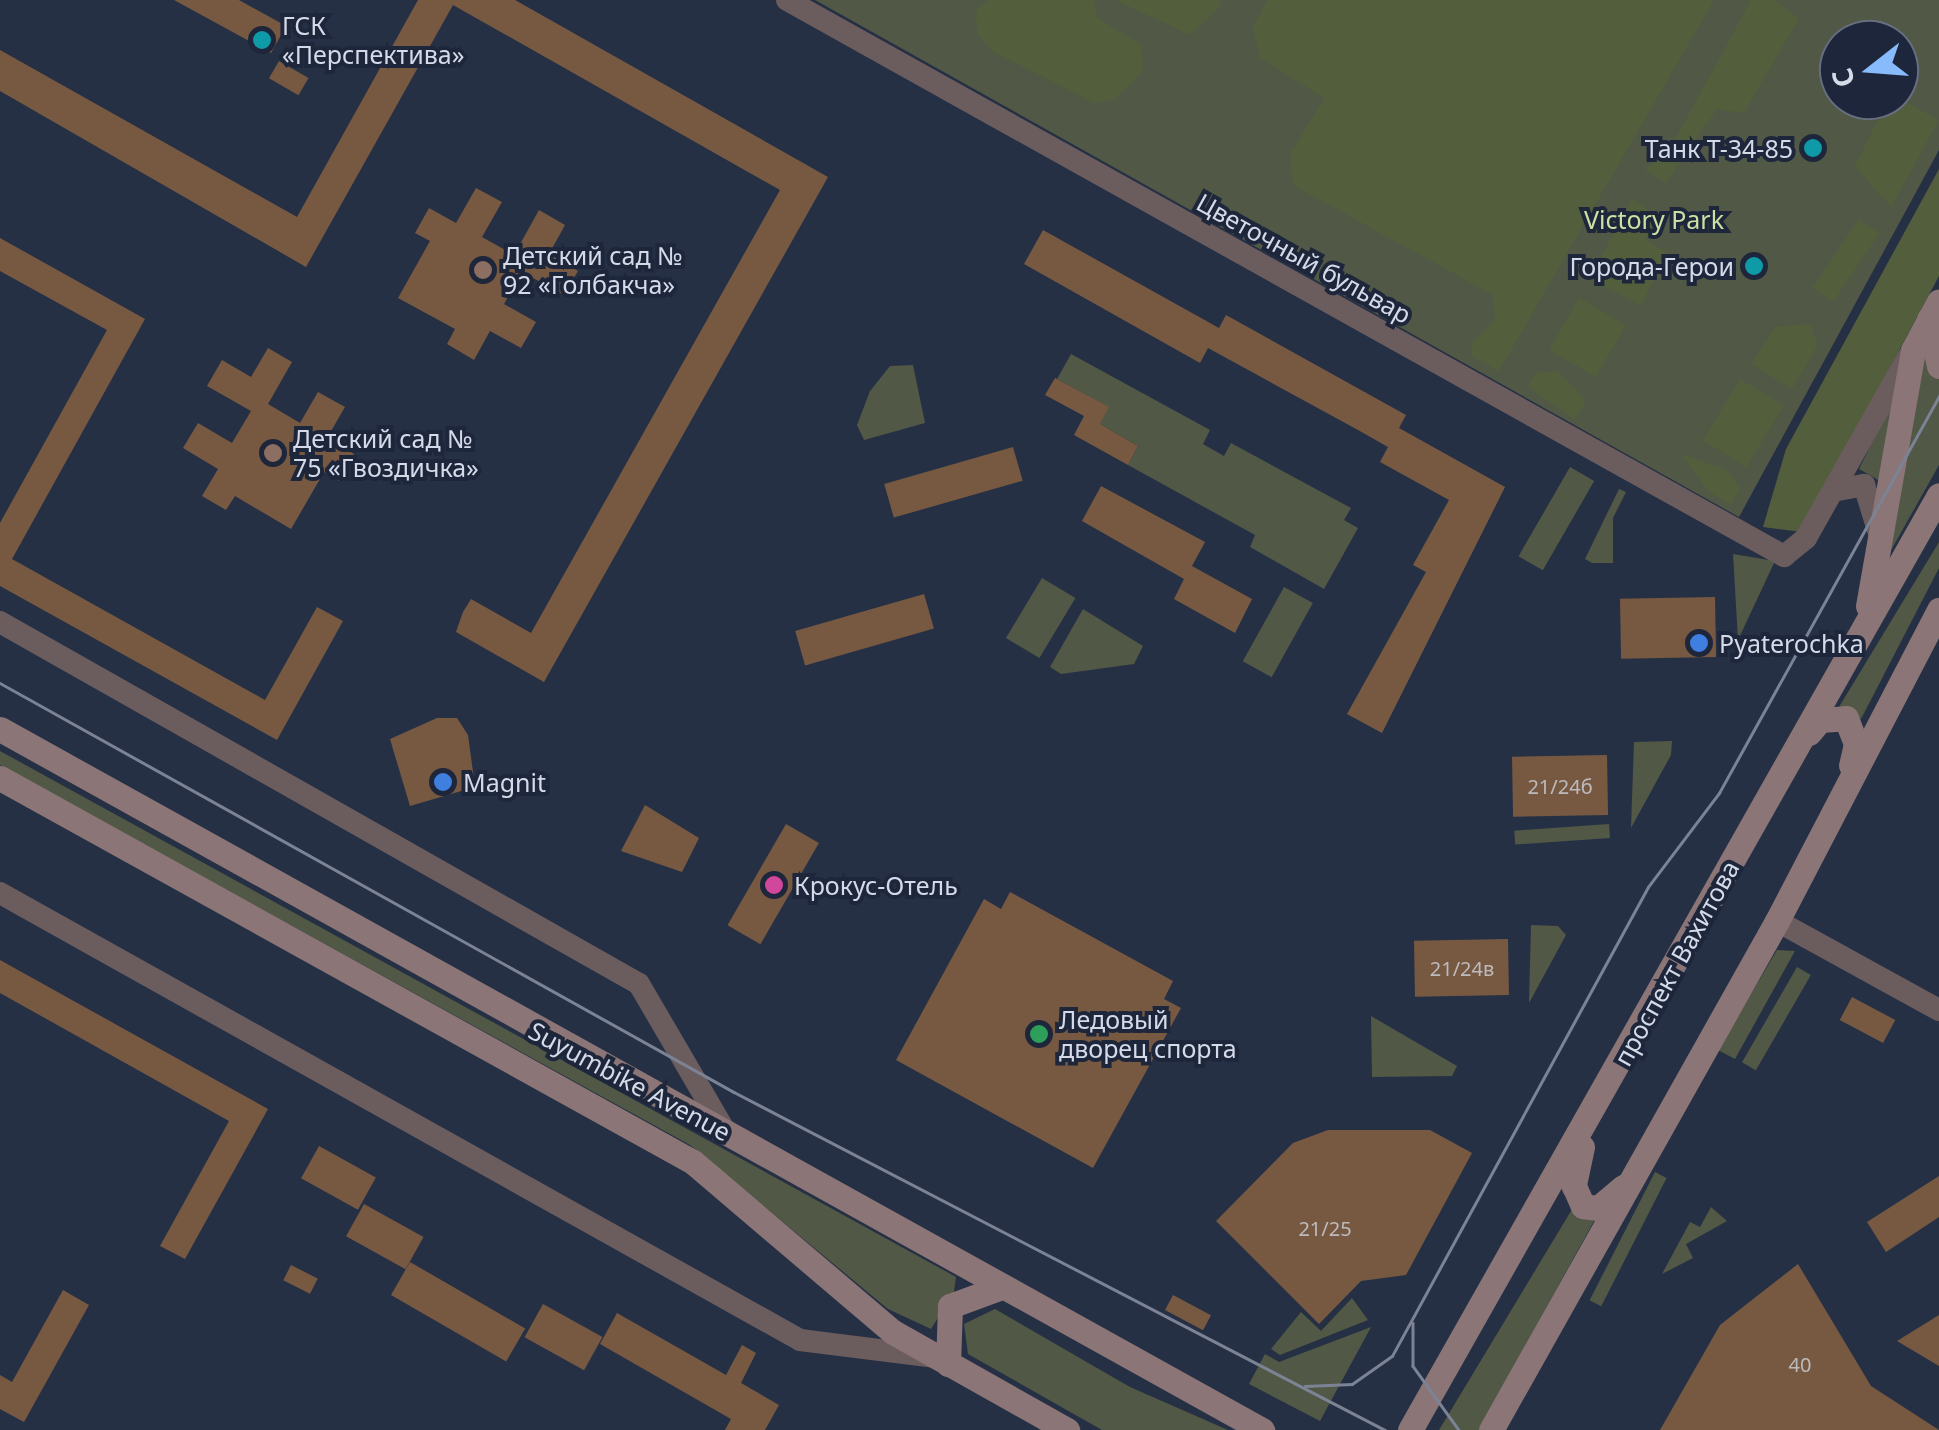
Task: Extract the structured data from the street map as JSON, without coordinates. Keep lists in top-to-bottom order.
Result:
{
  "streets": {
    "main road": ["проспект Вахитова", "Suyumbike Avenue"],
    "street": ["Цветочный бульвар"]
  },
  "parks": ["Victory Park"],
  "places": [
    "ГСК «Перспектива»",
    "Танк Т-34-85",
    "Города-Герои",
    "Детский сад № 92 «Голбакча»",
    "Детский сад № 75 «Гвоздичка»",
    "Pyaterochka",
    "Magnit",
    "Крокус-Отель",
    "Ледовый дворец спорта"
  ],
  "house_numbers": [
    "21/24б",
    "21/24в",
    "21/25",
    "40"
  ],
  "north": "left"
}
